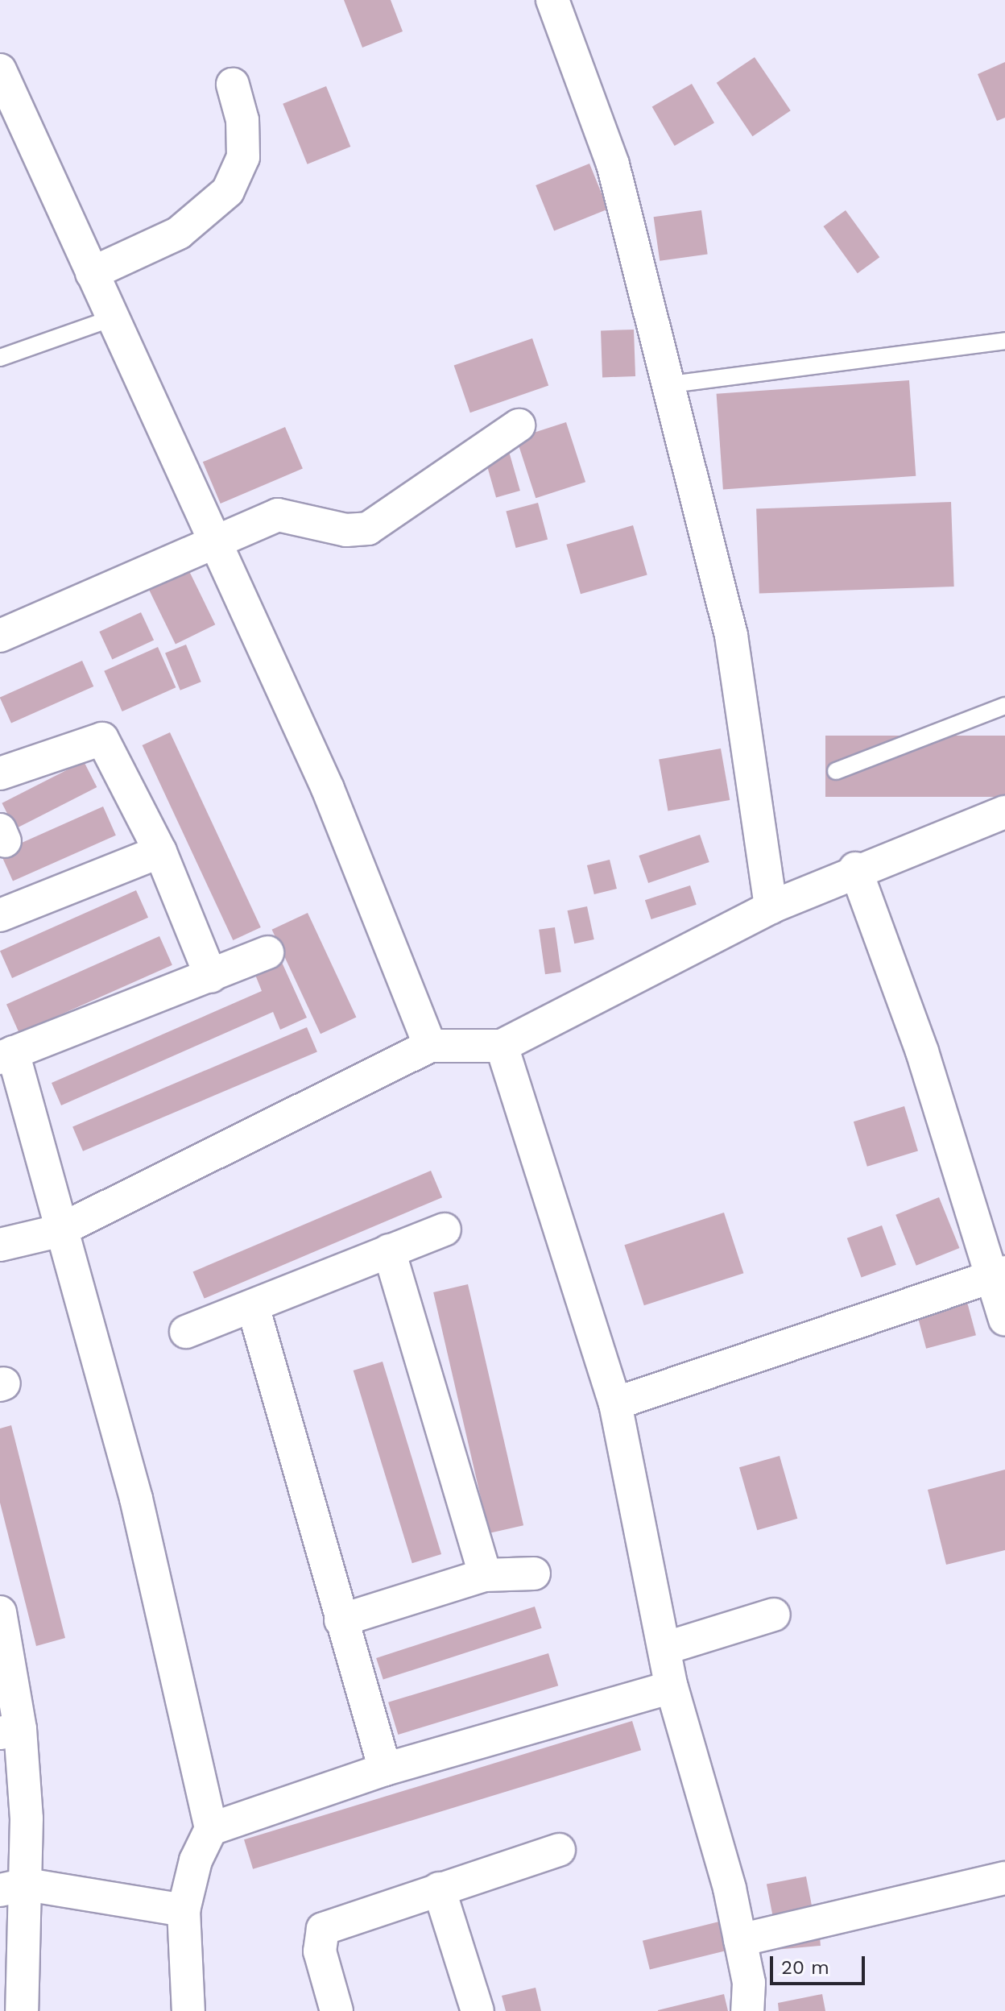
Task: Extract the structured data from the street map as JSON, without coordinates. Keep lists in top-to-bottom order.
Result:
{
  "scale_bar": "20 m"
}
